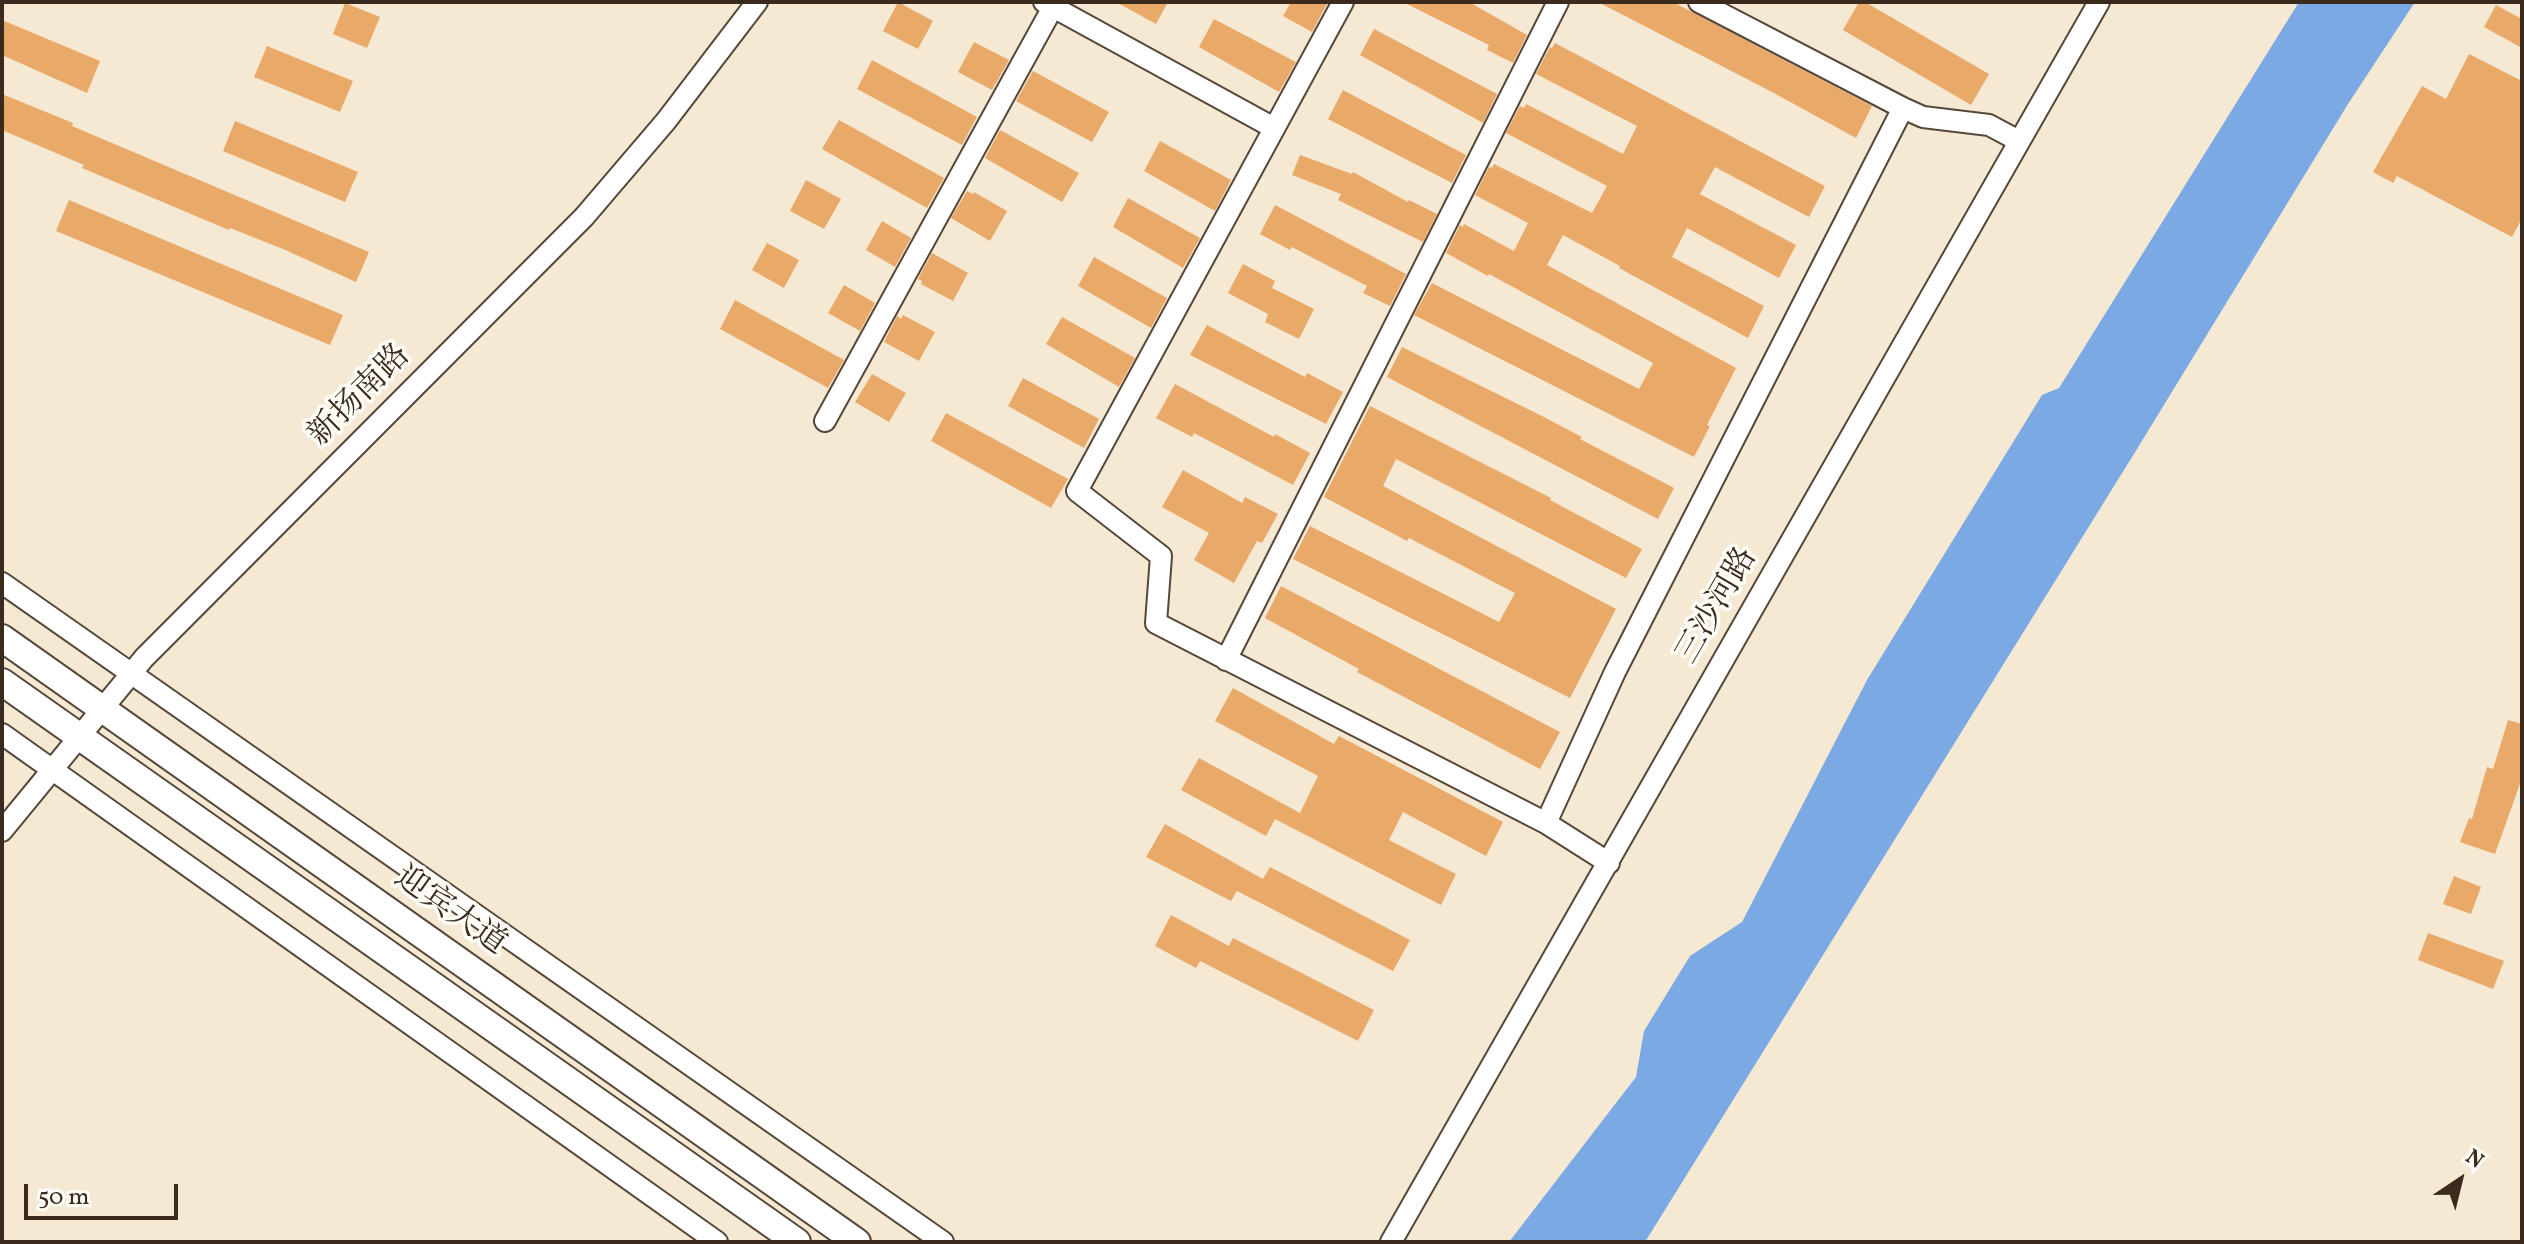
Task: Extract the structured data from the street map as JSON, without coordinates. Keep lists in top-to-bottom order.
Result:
{
  "streets": {
    "main road": ["迎宾大道"],
    "street": ["新扬南路", "三沙河路"]
  },
  "crossings": [
    ["新扬南路", "迎宾大道"]
  ],
  "scale_bar": "50 m",
  "north": "top right"
}
